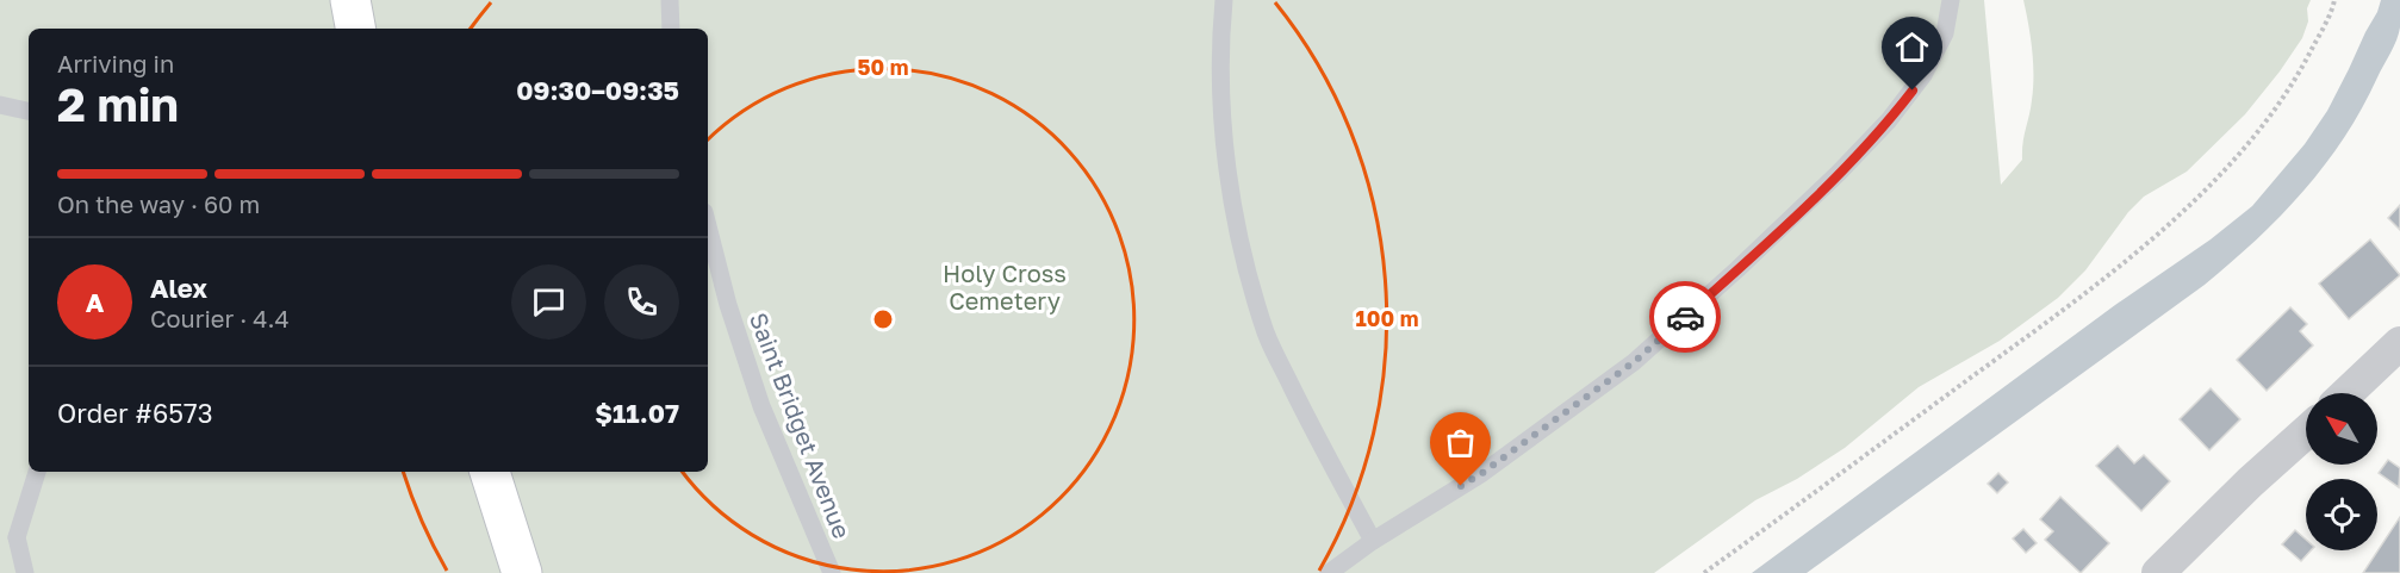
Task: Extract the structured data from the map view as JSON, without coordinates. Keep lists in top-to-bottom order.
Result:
{
  "streets": {
    "lane": ["Saint Bridget Avenue"]
  },
  "parks": ["Holy Cross Cemetery"],
  "north": "top left",
  "page": {
    "heading": ["2 min", "Arriving in", "09:30–09:35"],
    "panel": [
      "Alex",
      "Courier · 4.4",
      "Order #6573",
      "$11.07"
    ],
    "bar": "On the way · 60 m",
    "round": "A"
  },
  "rings": ["50 m", "100 m"]
}
